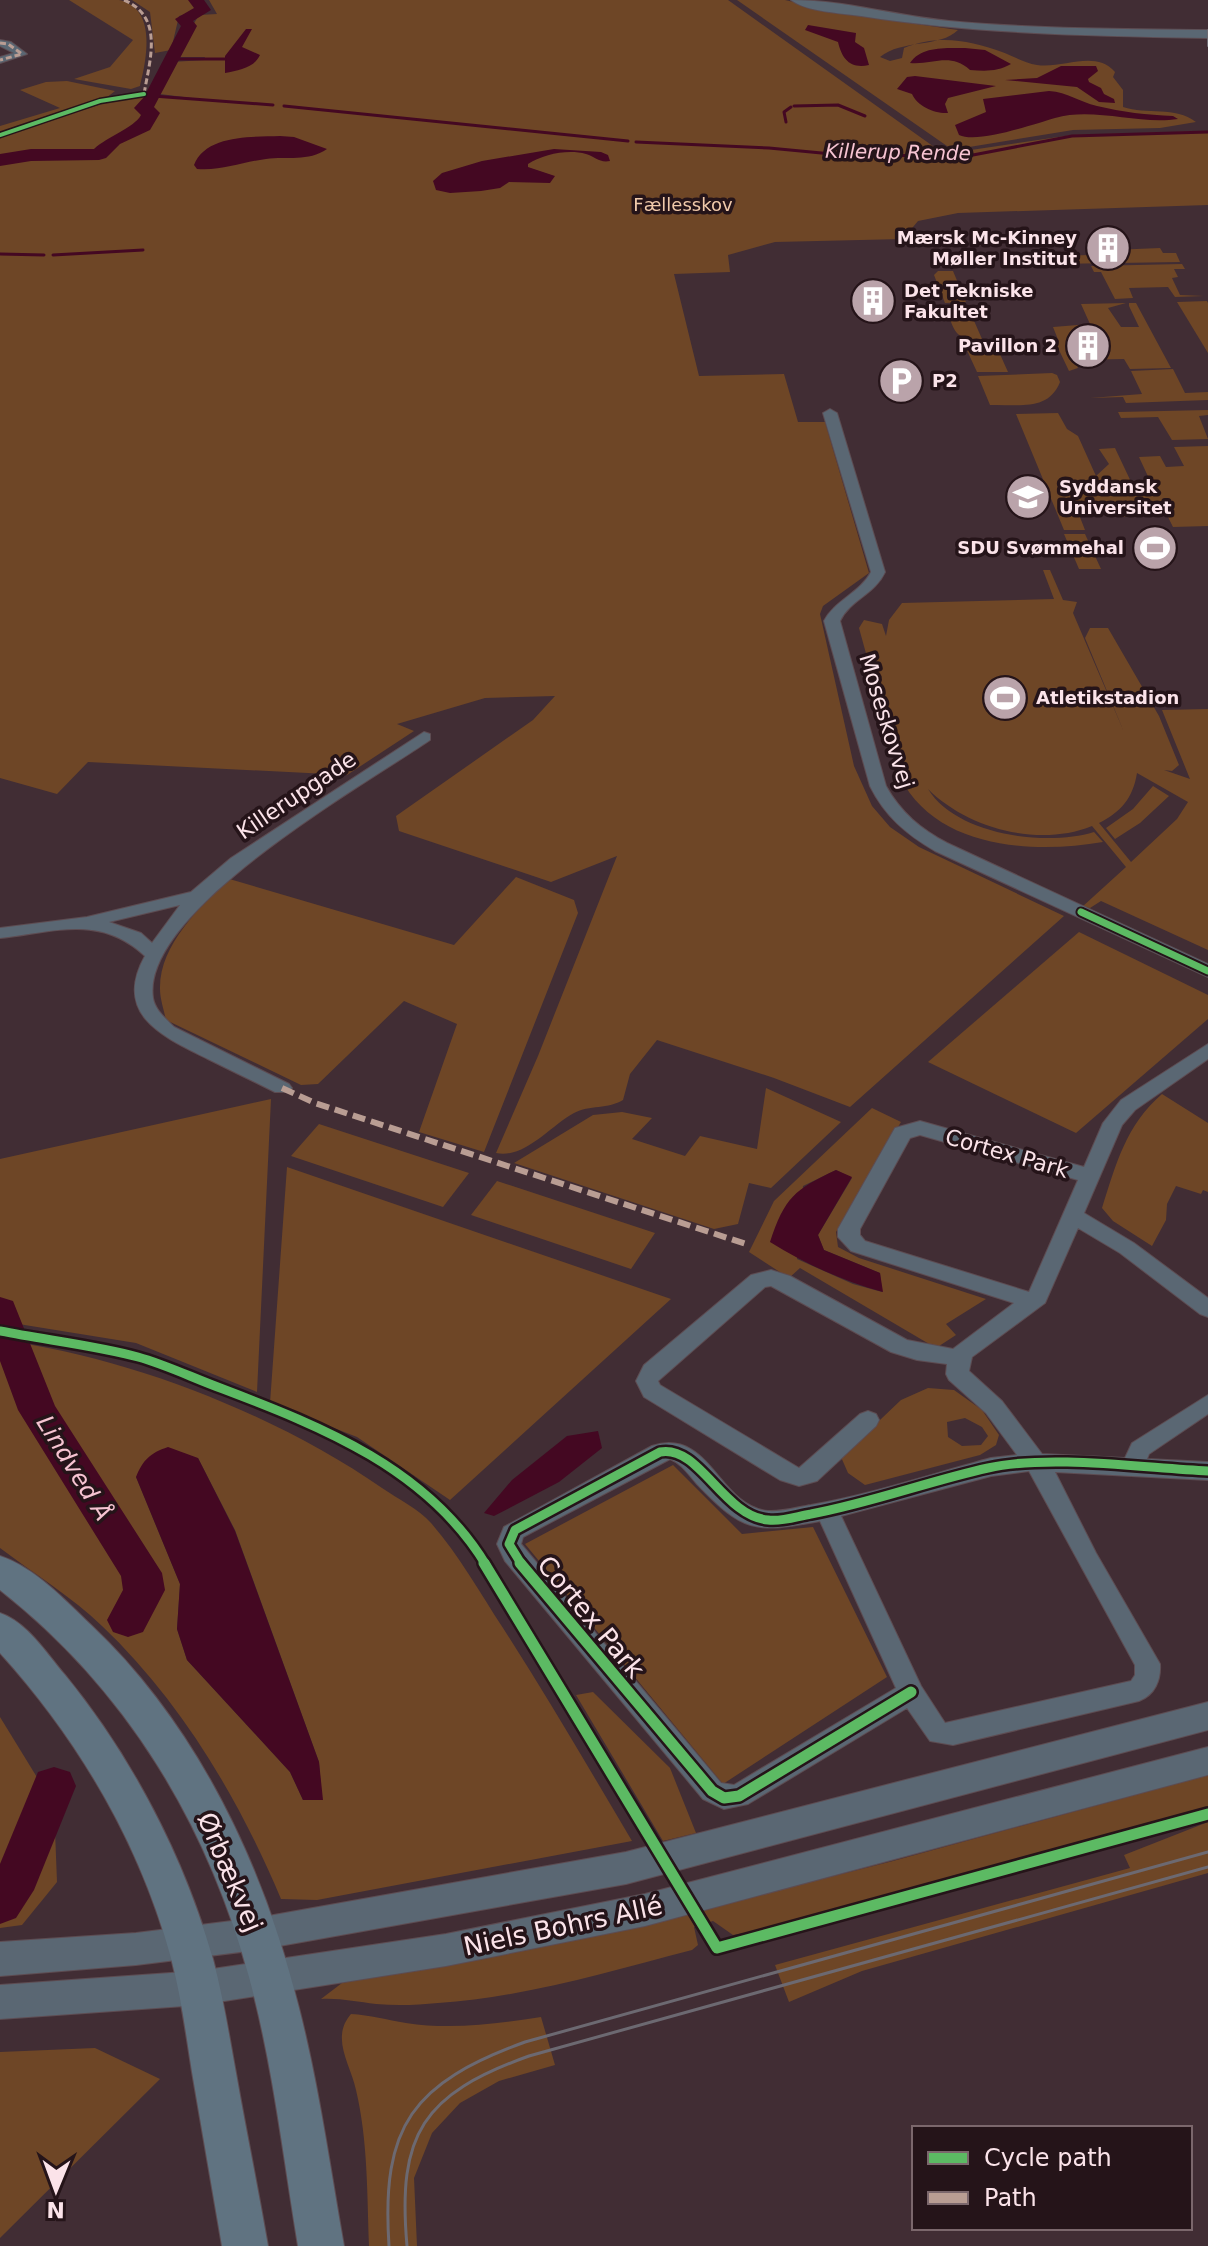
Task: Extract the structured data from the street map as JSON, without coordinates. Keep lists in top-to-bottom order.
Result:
{
  "streets": {
    "main road": ["Ørbækvej"],
    "street": [
      "Moseskovvej",
      "Killerupgade",
      "Cortex Park",
      "Niels Bohrs Allé"
    ]
  },
  "crossings": [
    ["Ørbækvej", "Niels Bohrs Allé"]
  ],
  "water": ["Killerup Rende", "Lindved Å"],
  "parks": ["Fællesskov"],
  "places": {
    "building": ["Mærsk Mc-Kinney Møller Institut", "Det Tekniske Fakultet", "Pavillon 2"],
    "parking": ["P2"],
    "school or university": ["Syddansk Universitet"],
    "sports": ["SDU Svømmehal", "Atletikstadion"]
  },
  "legend": ["Cycle path", "Path"],
  "north": "bottom"
}
